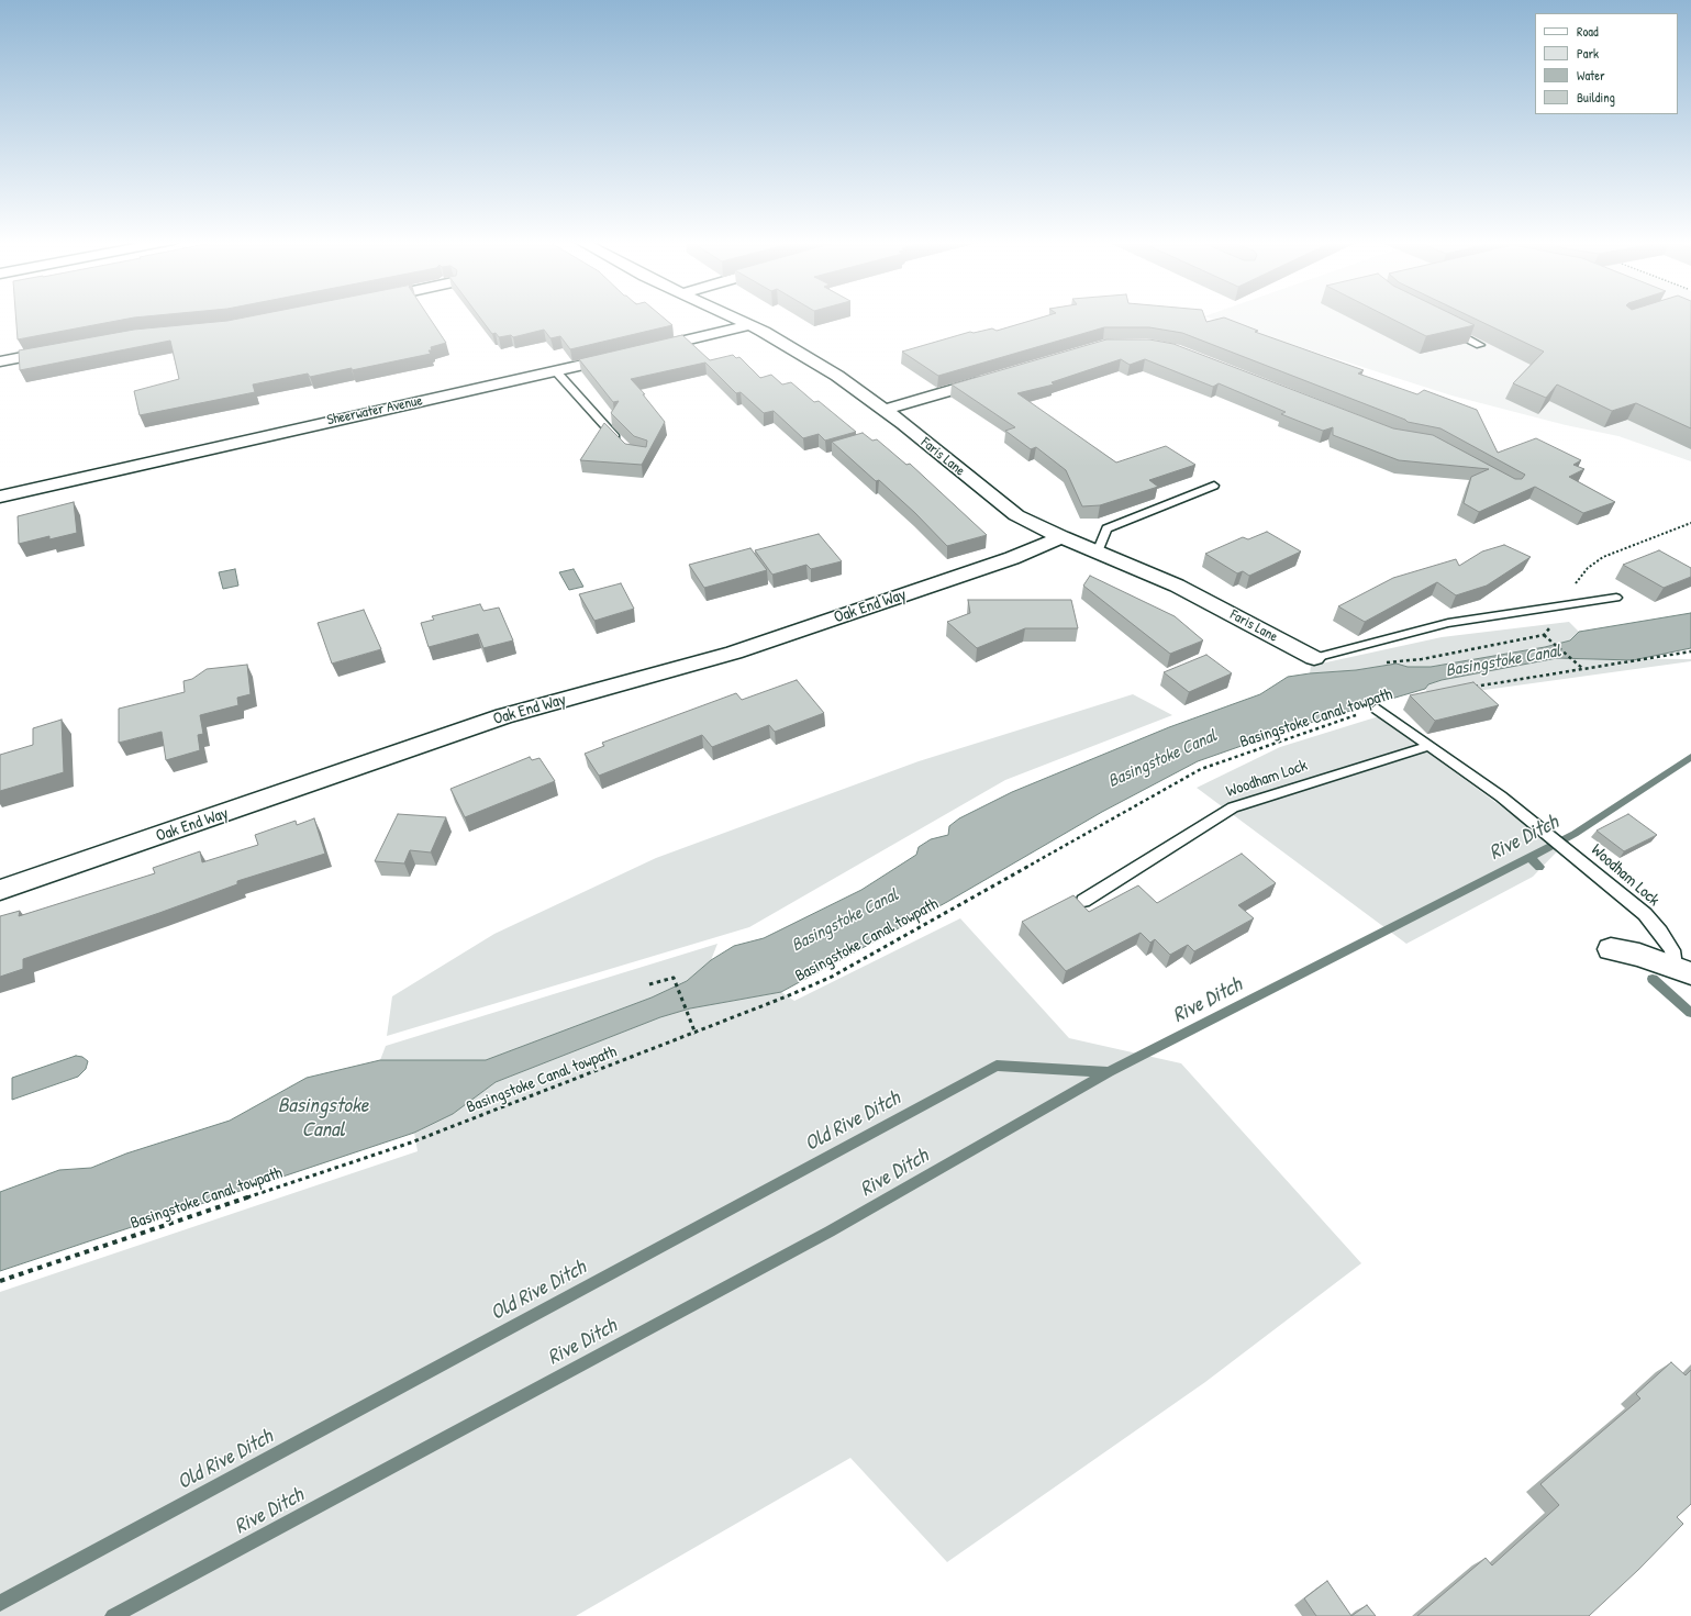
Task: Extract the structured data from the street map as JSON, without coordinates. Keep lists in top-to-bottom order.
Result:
{
  "streets": {
    "street": ["Sheerwater Avenue", "Faris Lane", "Oak End Way"],
    "lane": ["Woodham Lock"],
    "path": ["Basingstoke Canal towpath"]
  },
  "crossings": [
    ["Faris Lane", "Oak End Way"],
    ["Basingstoke Canal towpath", "Woodham Lock"]
  ],
  "water": ["Basingstoke Canal", "Rive Ditch", "Old Rive Ditch"],
  "legend": [
    "Road",
    "Park",
    "Water",
    "Building"
  ]
}
